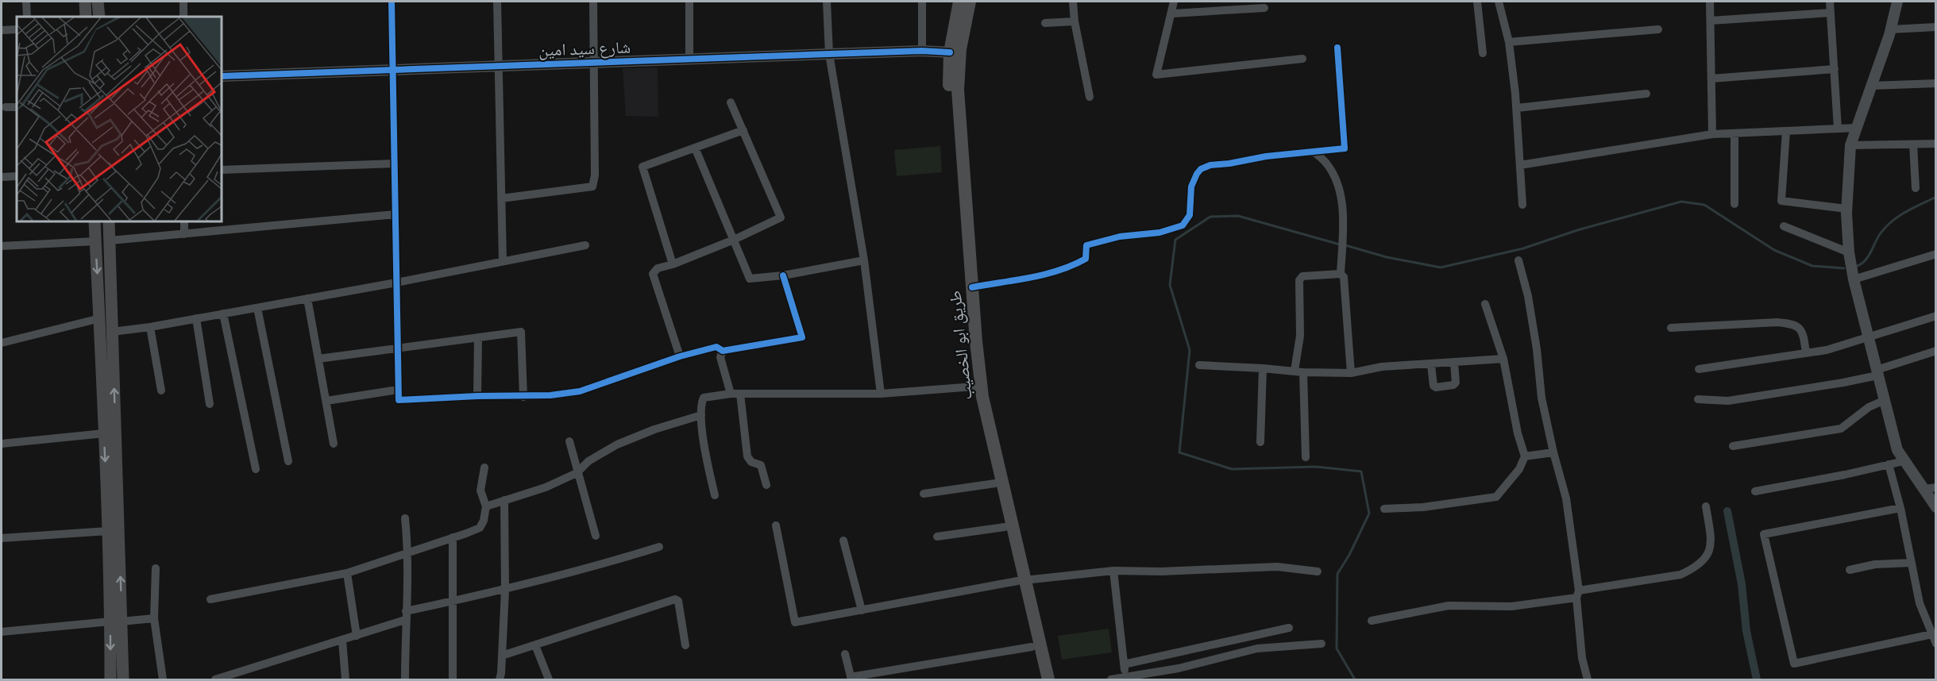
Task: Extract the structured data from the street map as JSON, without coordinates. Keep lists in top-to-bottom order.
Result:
{
  "streets": {
    "main road": ["طريق ابو الخصيب"],
    "street": ["شارع سيد امين"]
  },
  "crossings": [
    ["شارع سيد امين", "طريق ابو الخصيب"]
  ]
}
